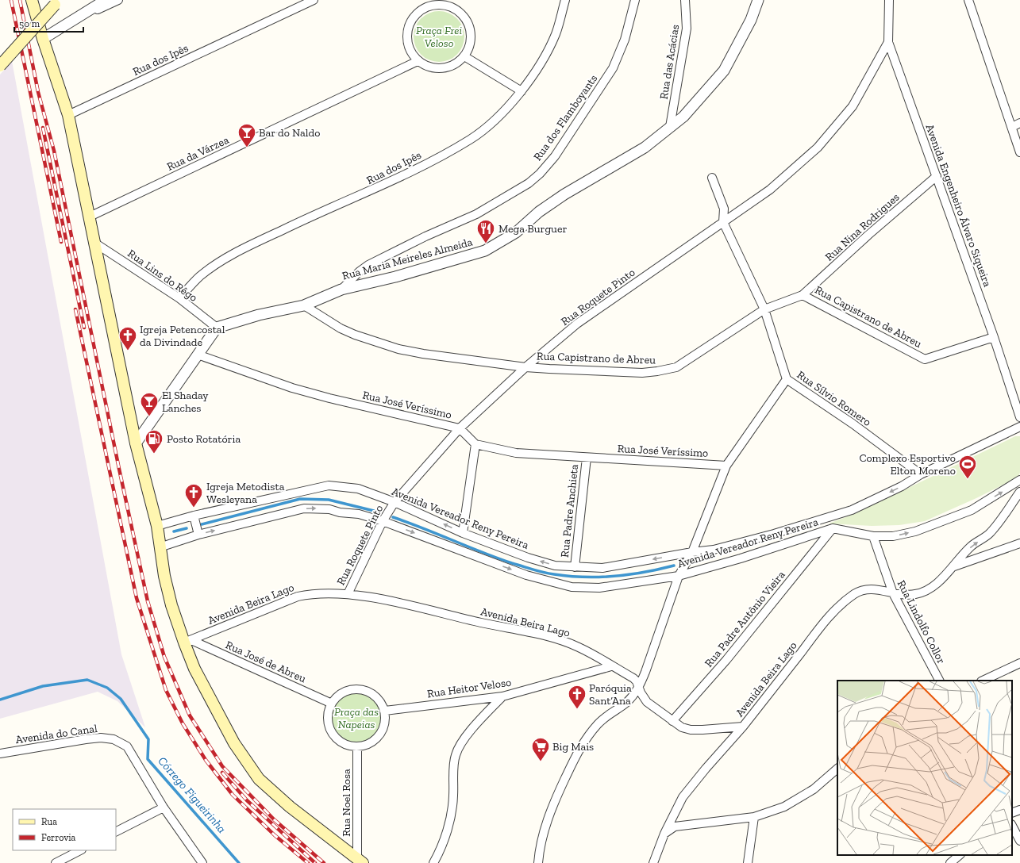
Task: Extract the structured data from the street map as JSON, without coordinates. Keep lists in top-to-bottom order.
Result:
{
  "streets": {
    "street": [
      "Rua dos Ipês",
      "Rua das Acácias",
      "Rua dos Flamboyants",
      "Rua da Várzea",
      "Avenida Engenheiro Álvaro Siqueira",
      "Rua Nina Rodrigues",
      "Rua Maria Meireles Almeida",
      "Rua Lins do Rêgo",
      "Rua Roquete Pinto",
      "Rua Capistrano de Abreu",
      "Rua Sílvio Romero",
      "Rua José Veríssimo",
      "Rua Padre Anchieta",
      "Avenida Vereador Reny Pereira",
      "Avenida Beira Lago",
      "Rua Padre Antônio Vieira",
      "Rua Lindolfo Collor",
      "Rua José de Abreu",
      "Rua Heitor Veloso",
      "Avenida do Canal",
      "Rua Noel Rosa"
    ]
  },
  "crossings": [
    ["Rua dos Ipês", "Rua Lins do Rêgo"],
    ["Rua das Acácias", "Rua Maria Meireles Almeida"],
    ["Rua dos Flamboyants", "Rua Maria Meireles Almeida"],
    ["Avenida Engenheiro Álvaro Siqueira", "Rua Nina Rodrigues"],
    ["Avenida Engenheiro Álvaro Siqueira", "Rua Roquete Pinto"],
    ["Avenida Engenheiro Álvaro Siqueira", "Rua Capistrano de Abreu"],
    ["Rua Nina Rodrigues", "Rua Capistrano de Abreu"],
    ["Rua Maria Meireles Almeida", "Rua Lins do Rêgo"],
    ["Rua Maria Meireles Almeida", "Rua Capistrano de Abreu"],
    ["Rua Roquete Pinto", "Rua Capistrano de Abreu"],
    ["Rua Roquete Pinto", "Rua Sílvio Romero"],
    ["Rua Roquete Pinto", "Rua José Veríssimo"],
    ["Rua Roquete Pinto", "Avenida Vereador Reny Pereira"],
    ["Rua Roquete Pinto", "Avenida Beira Lago"],
    ["Rua Capistrano de Abreu", "Rua Sílvio Romero"],
    ["Rua Sílvio Romero", "Avenida Vereador Reny Pereira"],
    ["Rua José Veríssimo", "Rua Padre Anchieta"],
    ["Rua Padre Anchieta", "Avenida Vereador Reny Pereira"],
    ["Avenida Vereador Reny Pereira", "Rua Padre Antônio Vieira"],
    ["Avenida Vereador Reny Pereira", "Rua Lindolfo Collor"],
    ["Avenida Beira Lago", "Rua Padre Antônio Vieira"],
    ["Avenida Beira Lago", "Rua Lindolfo Collor"],
    ["Avenida Beira Lago", "Rua José de Abreu"],
    ["Avenida Beira Lago", "Rua Heitor Veloso"],
    ["Rua José de Abreu", "Rua Heitor Veloso"],
    ["Rua José de Abreu", "Rua Noel Rosa"],
    ["Rua Heitor Veloso", "Rua Noel Rosa"]
  ],
  "water": ["Córrego Figueirinha"],
  "parks": ["Praça Frei Veloso", "Praça das Napeias"],
  "places": {
    "bar": ["Bar do Naldo", "El Shaday Lanches"],
    "restaurant": ["Mega Burguer"],
    "church": ["Igreja Petencostal da Divindade", "Igreja Metodista Wesleyana", "Paróquia Sant’Ana"],
    "fuel station": ["Posto Rotatória"],
    "sports": ["Complexo Esportivo Elton Moreno"],
    "supermarket": ["Big Mais"]
  },
  "legend": ["Rua", "Ferrovia"],
  "scale_bar": "50 m"
}
